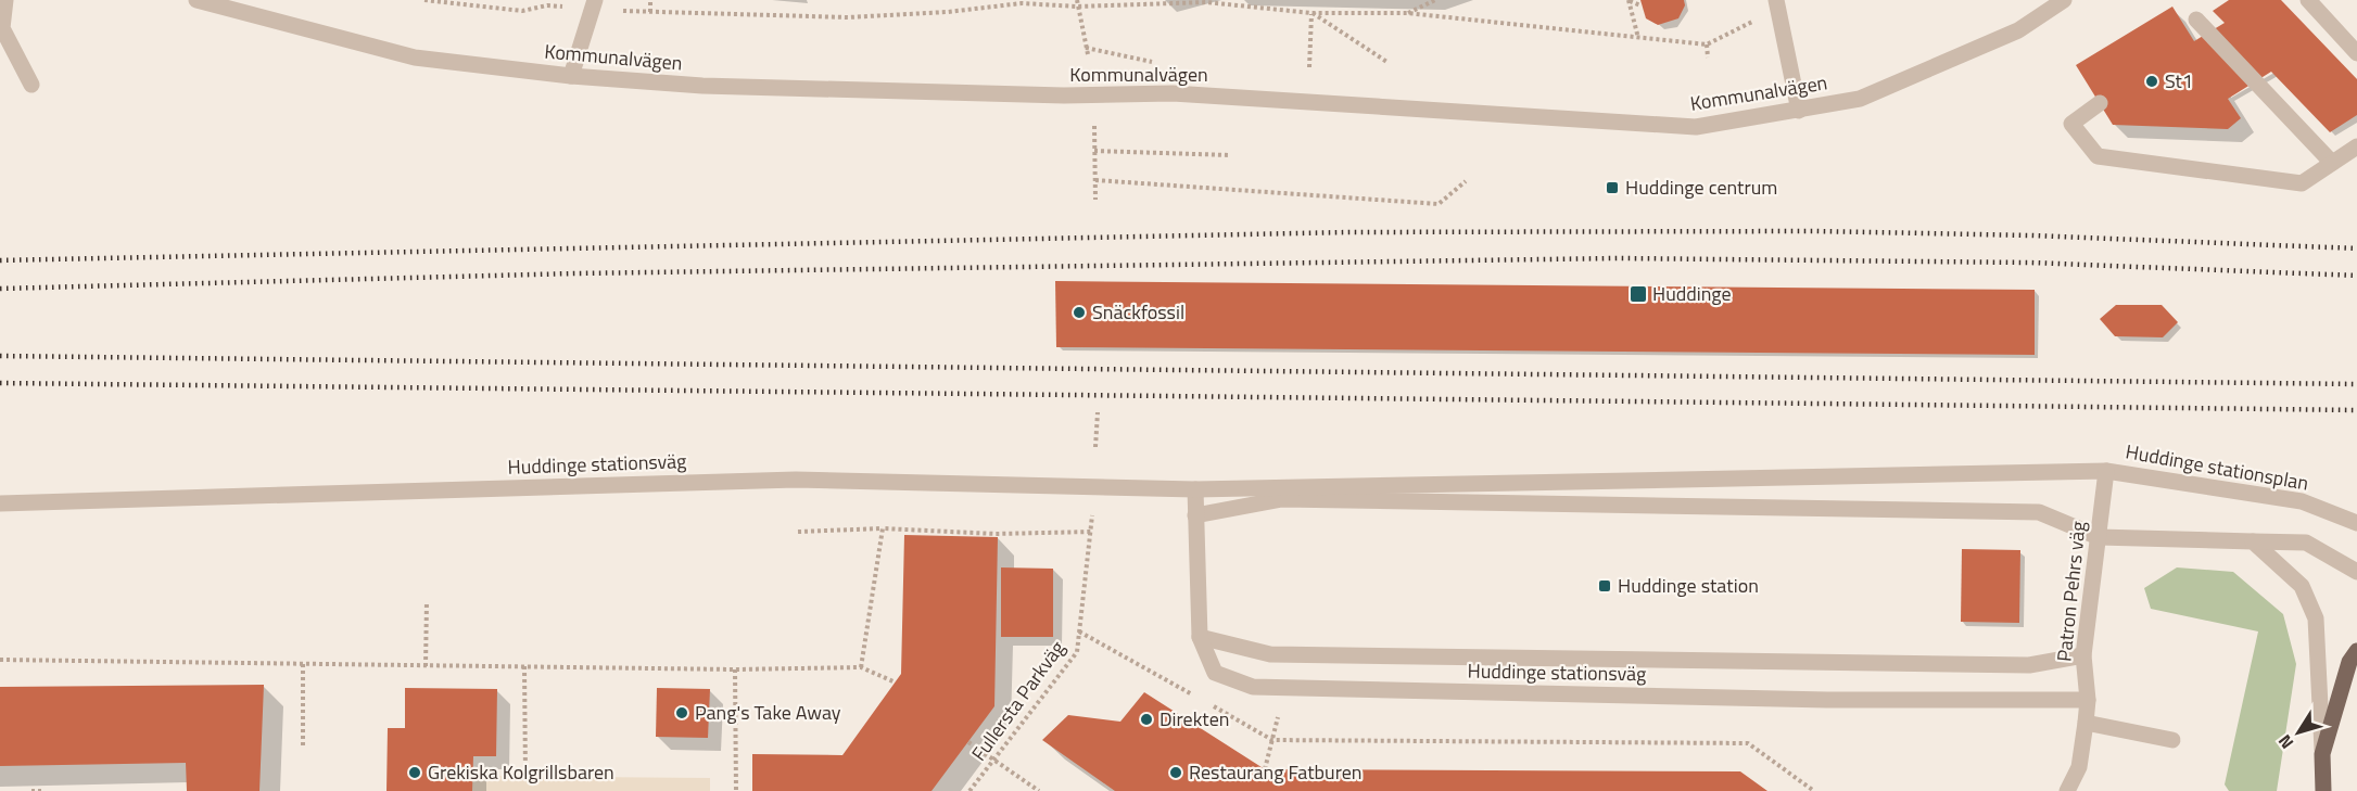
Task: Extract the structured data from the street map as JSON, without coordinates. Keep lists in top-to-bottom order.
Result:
{
  "streets": {
    "street": [
      "Kommunalvägen",
      "Huddinge stationsväg",
      "Huddinge stationsplan",
      "Patron Pehrs väg"
    ],
    "path": ["Fullersta Parkväg"]
  },
  "crossings": [
    ["Huddinge stationsväg", "Huddinge stationsplan"],
    ["Huddinge stationsväg", "Patron Pehrs väg"],
    ["Huddinge stationsplan", "Patron Pehrs väg"]
  ],
  "places": {
    "other": [
      "St1",
      "Snäckfossil",
      "Pang's Take Away",
      "Direkten",
      "Grekiska Kolgrillsbaren",
      "Restaurang Fatburen"
    ],
    "transit": ["Huddinge centrum", "Huddinge", "Huddinge station"]
  },
  "north": "bottom left"
}
